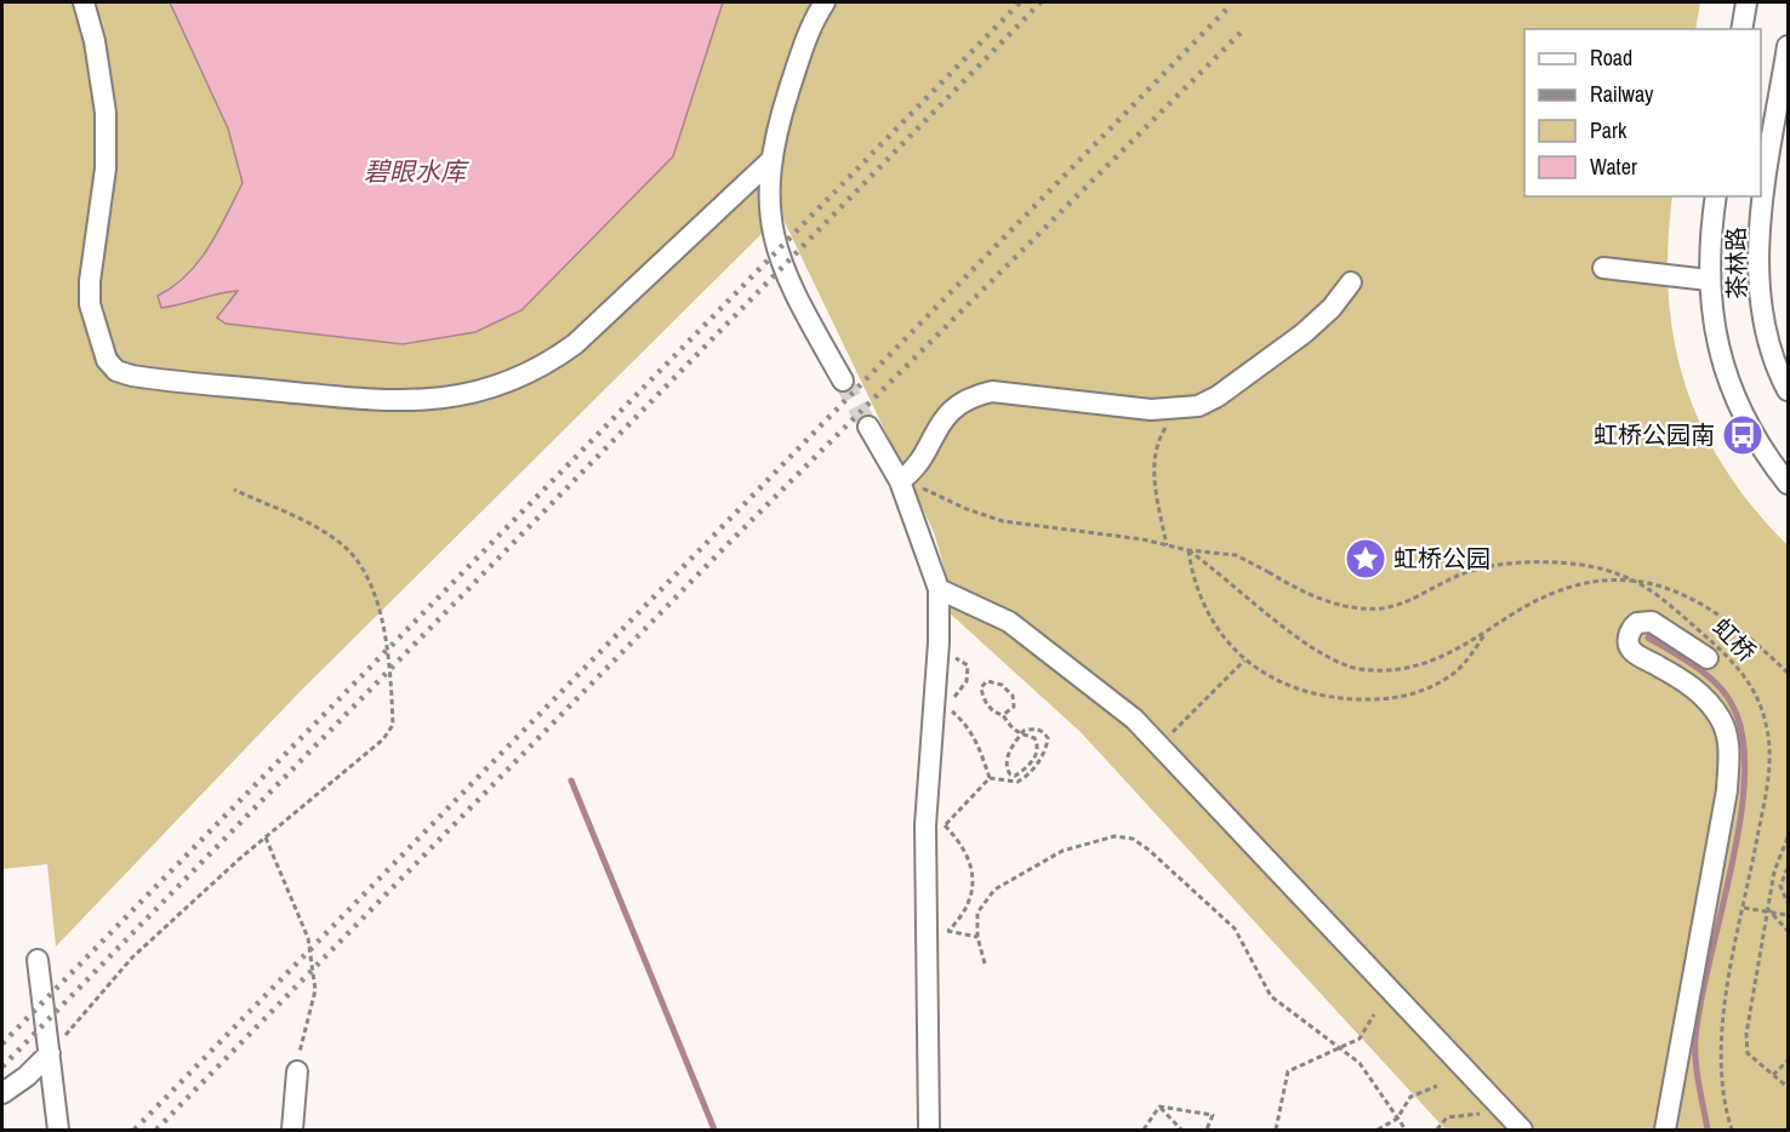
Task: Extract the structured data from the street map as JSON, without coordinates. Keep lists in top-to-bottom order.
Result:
{
  "streets": {
    "street": ["茶林路"],
    "path": ["虹桥"]
  },
  "water": ["碧眼水库"],
  "places": {
    "bus stop": ["虹桥公园南"],
    "place": ["虹桥公园"]
  },
  "legend": [
    "Road",
    "Railway",
    "Park",
    "Water"
  ]
}
